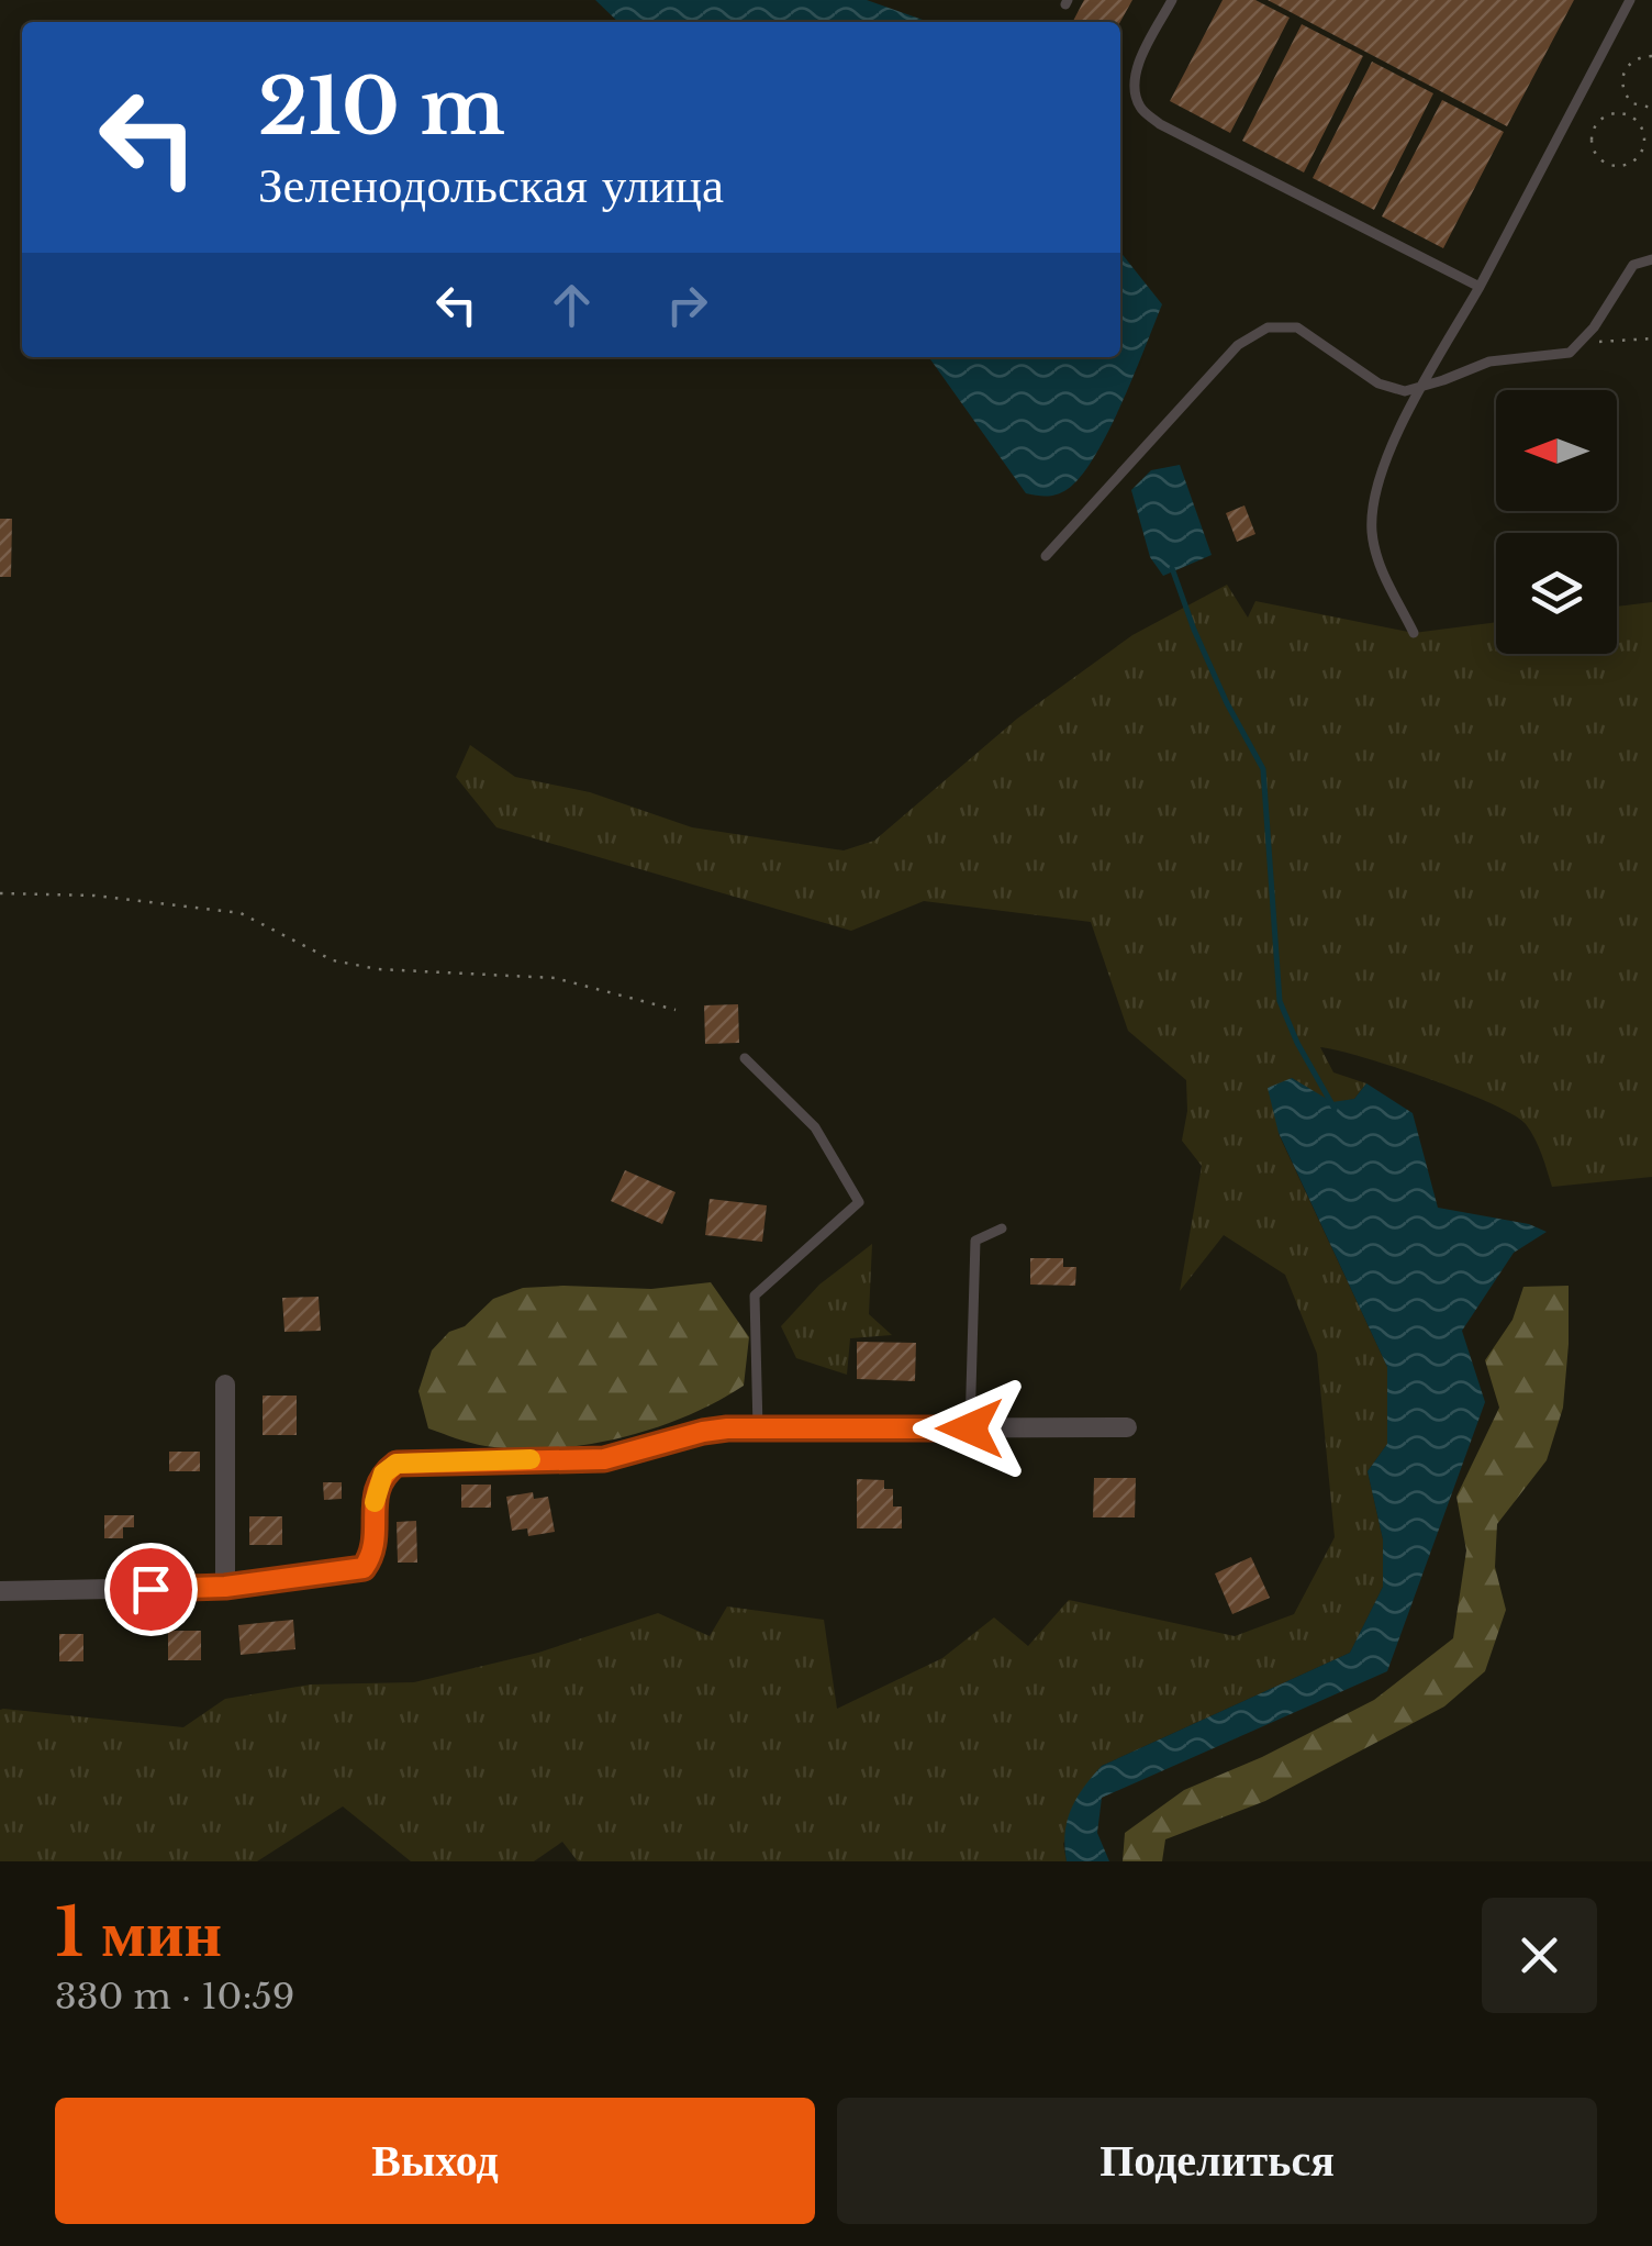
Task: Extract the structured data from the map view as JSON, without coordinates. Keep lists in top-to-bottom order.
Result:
{
  "north": "left",
  "page": {
    "turn": ["210 m", "Зеленодольская улица"],
    "heading": ["1 мин", "330 m · 10:59"],
    "buttons": ["Выход", "Поделиться"]
  }
}
